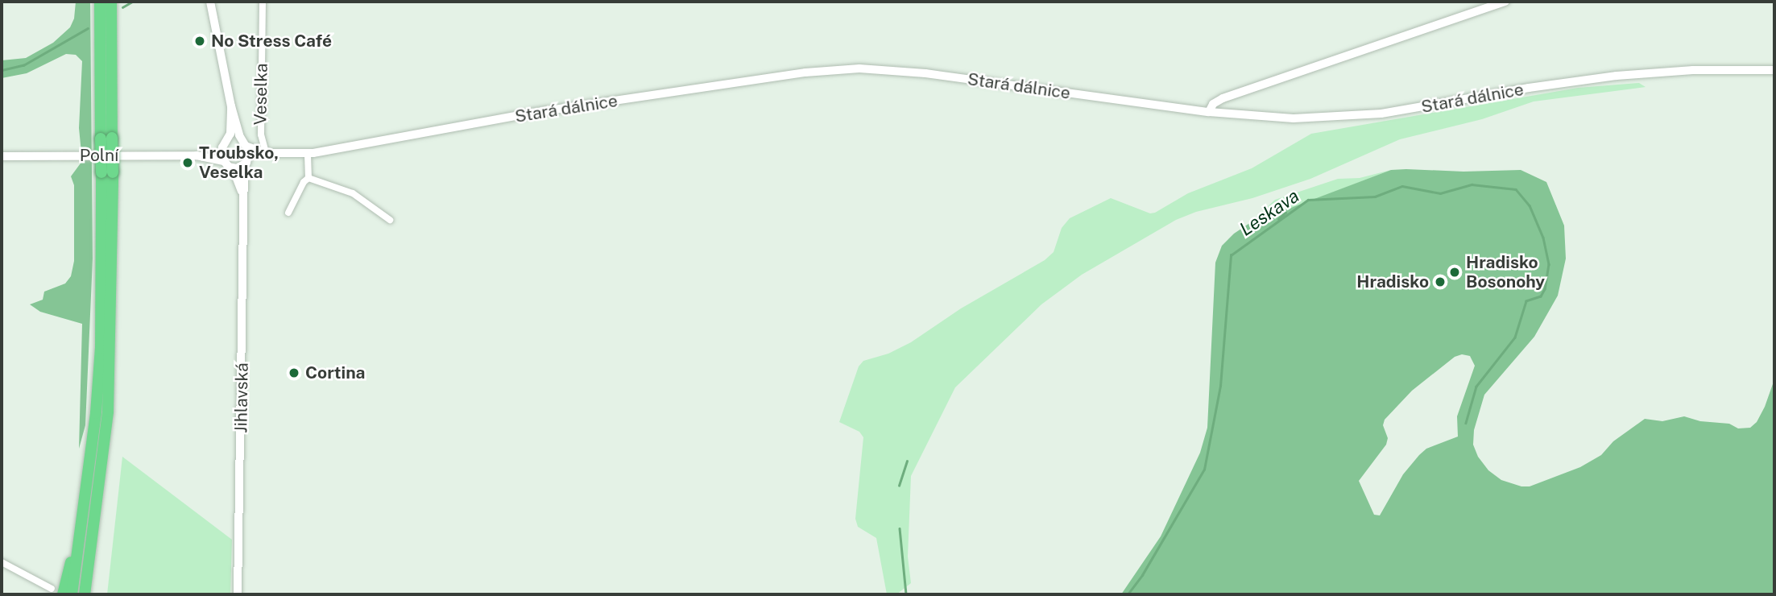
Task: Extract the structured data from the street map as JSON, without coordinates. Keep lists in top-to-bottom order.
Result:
{
  "streets": {
    "main road": ["Stará dálnice", "Polní", "Jihlavská"],
    "street": ["Veselka"]
  },
  "crossings": [
    ["Stará dálnice", "Veselka"],
    ["Stará dálnice", "Polní"],
    ["Stará dálnice", "Jihlavská"],
    ["Polní", "Jihlavská"]
  ],
  "water": ["Leskava"],
  "places": [
    "No Stress Café",
    "Troubsko, Veselka",
    "Hradisko Bosonohy",
    "Hradisko",
    "Cortina"
  ]
}
